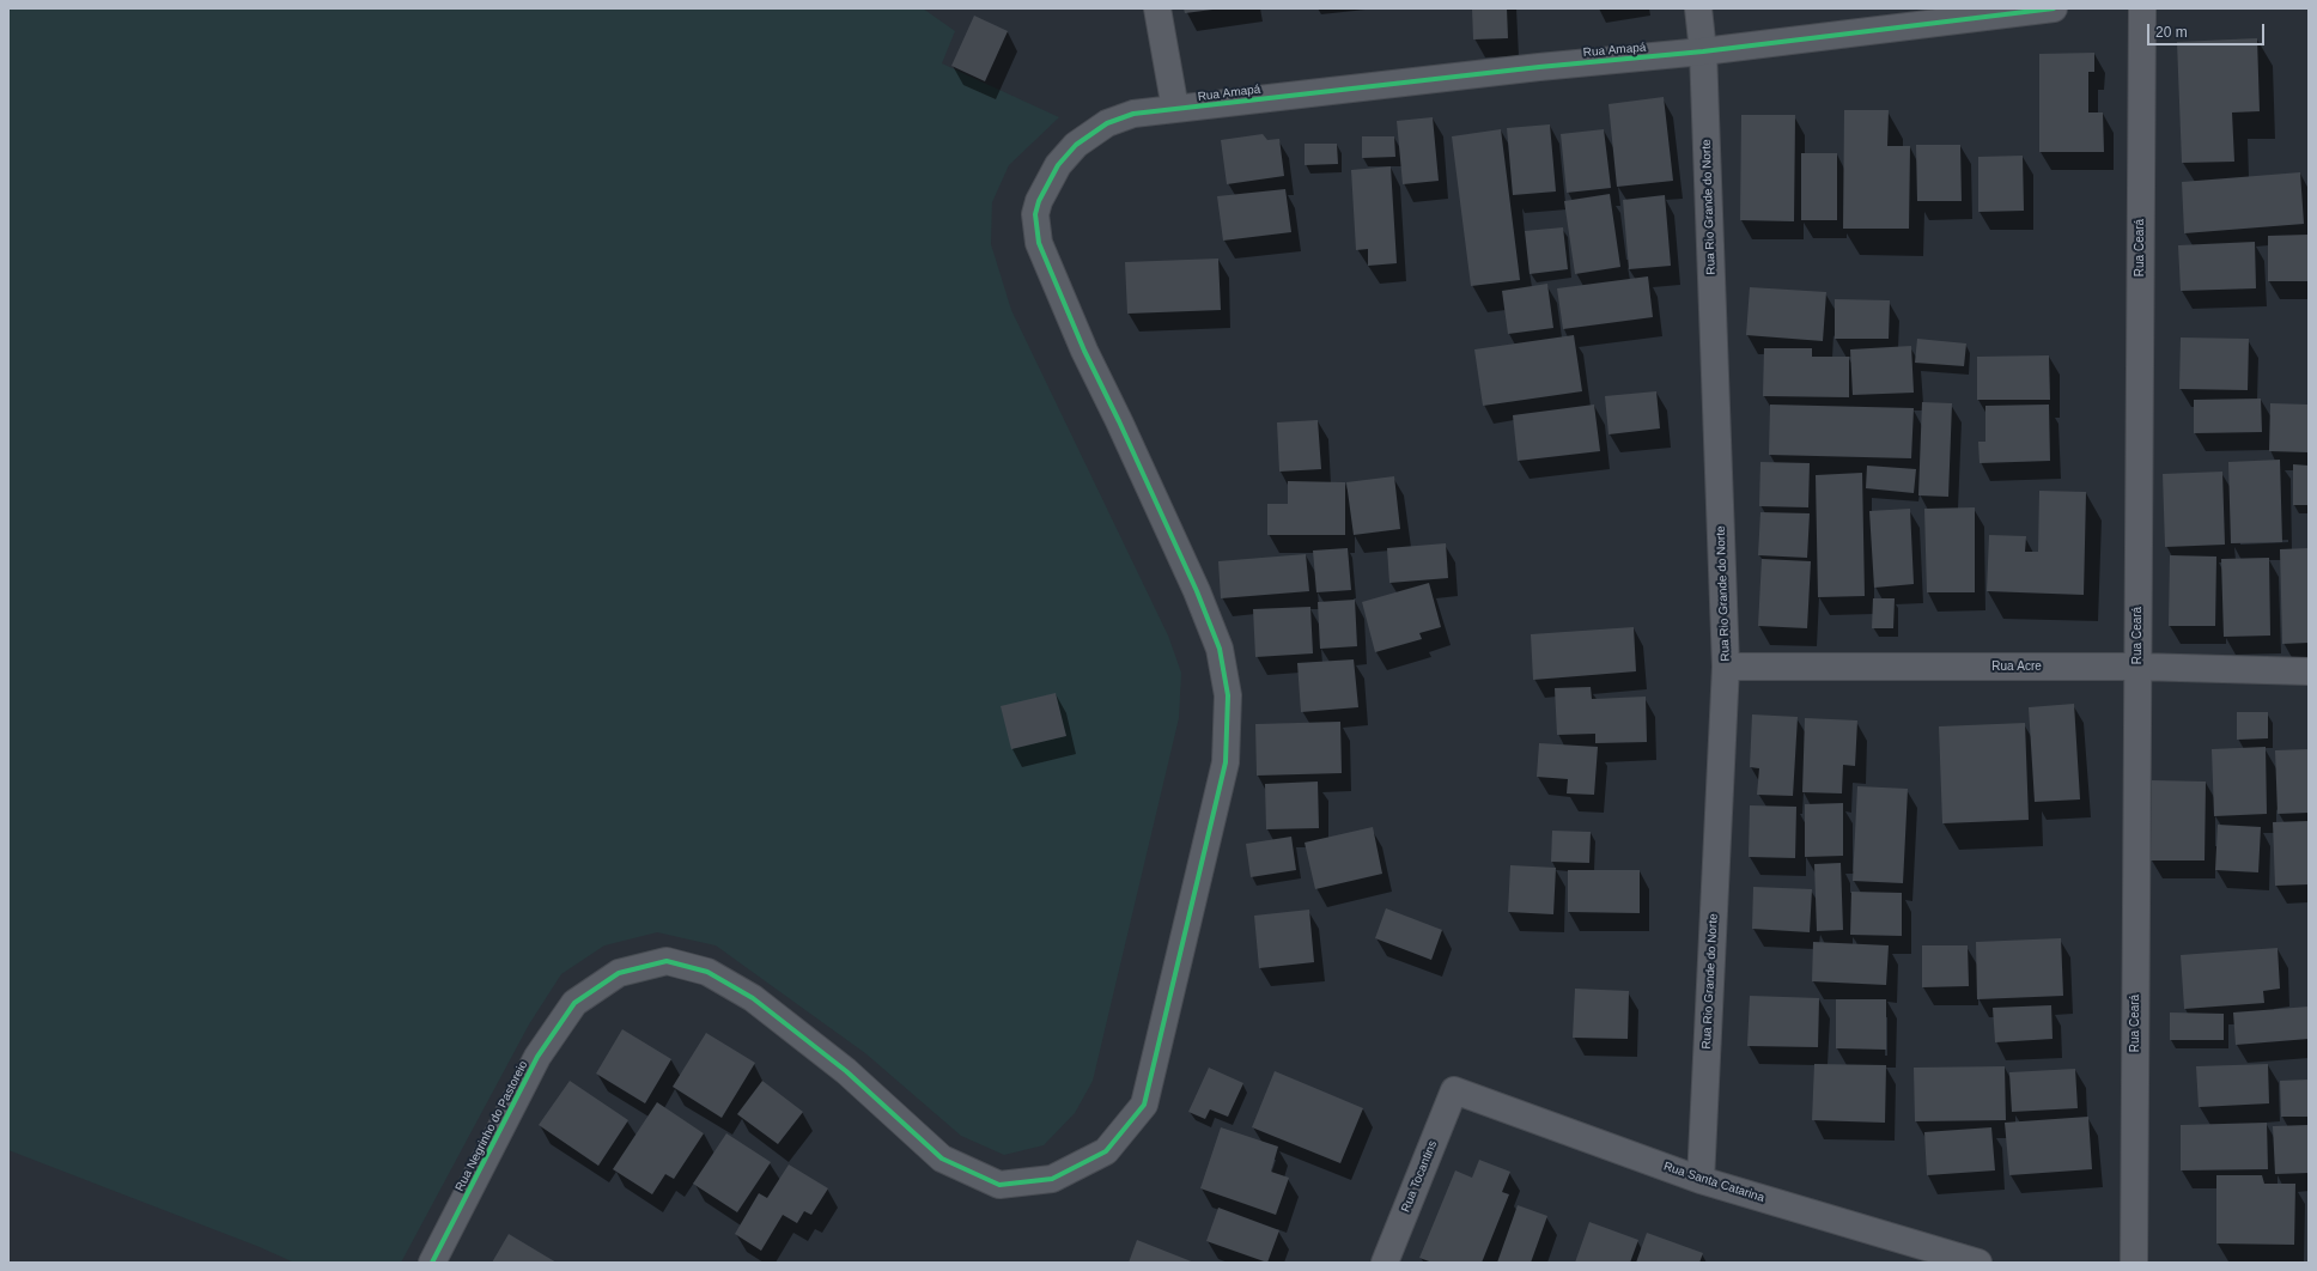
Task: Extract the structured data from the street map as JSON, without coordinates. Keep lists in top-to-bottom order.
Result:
{
  "streets": {
    "street": [
      "Rua Amapá",
      "Rua Rio Grande do Norte",
      "Rua Ceará",
      "Rua Acre",
      "Rua Negrinho do Pastoreio",
      "Rua Tocantins",
      "Rua Santa Catarina"
    ]
  },
  "crossings": [
    ["Rua Amapá", "Rua Rio Grande do Norte"],
    ["Rua Amapá", "Rua Negrinho do Pastoreio"],
    ["Rua Rio Grande do Norte", "Rua Acre"],
    ["Rua Rio Grande do Norte", "Rua Santa Catarina"],
    ["Rua Ceará", "Rua Acre"],
    ["Rua Tocantins", "Rua Santa Catarina"]
  ],
  "scale_bar": "20 m"
}
